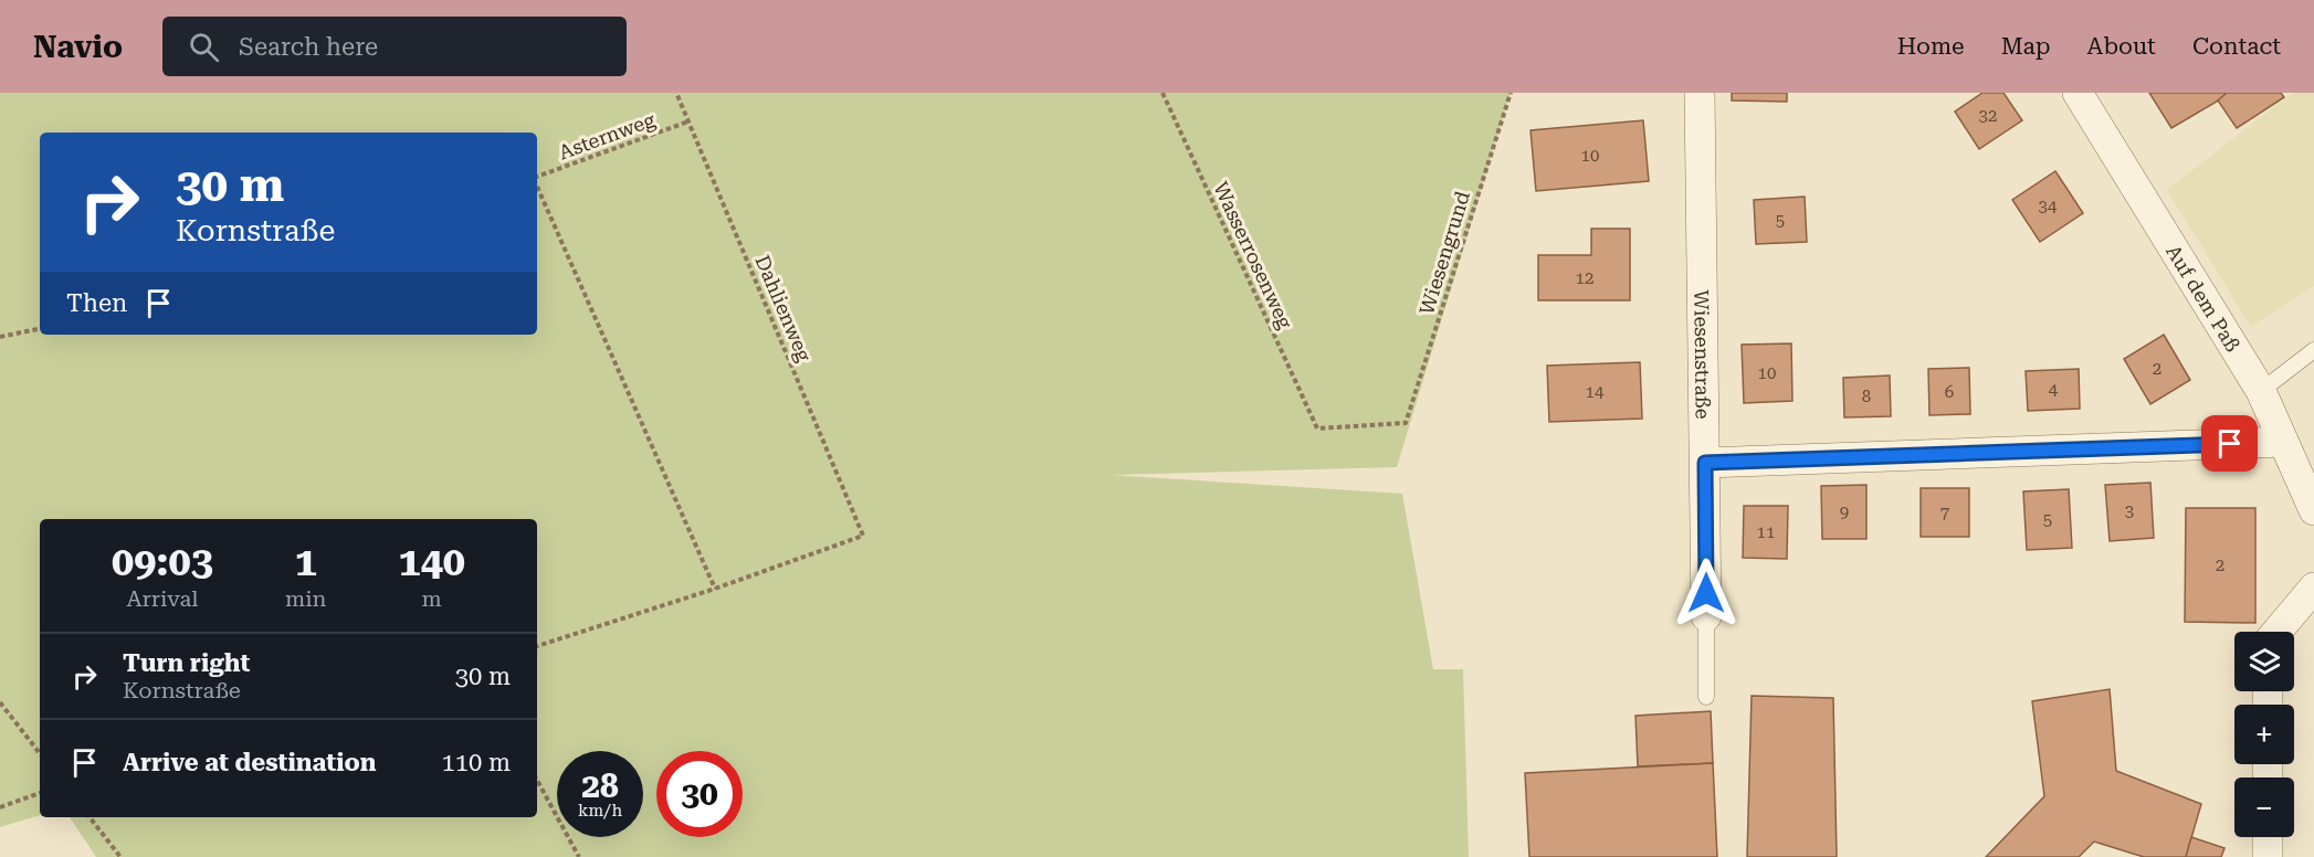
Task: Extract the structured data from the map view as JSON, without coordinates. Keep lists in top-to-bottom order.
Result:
{
  "streets": {
    "street": ["Auf dem Paß", "Wiesenstraße"],
    "path": [
      "Asternweg",
      "Wiesengrund",
      "Wasserrosenweg",
      "Dahlienweg"
    ]
  },
  "crossings": [
    ["Asternweg", "Dahlienweg"],
    ["Wiesengrund", "Wasserrosenweg"]
  ],
  "house_numbers": [
    "32",
    "10",
    "34",
    "5",
    "12",
    "2",
    "10",
    "4",
    "14",
    "6",
    "8",
    "3",
    "9",
    "7",
    "5",
    "11",
    "2"
  ],
  "page": {
    "header": "Navio",
    "search": "Search here",
    "nav": [
      "Home",
      "Map",
      "About",
      "Contact"
    ],
    "turn": ["30 m", "Kornstraße"],
    "then": "Then",
    "eta": [
      "09:03",
      "Arrival",
      "1",
      "min",
      "140",
      "m"
    ],
    "map_buttons": ["+", "−"],
    "list": [
      {
        "name": "Turn right",
        "note": "Kornstraße",
        "value": "30 m"
      },
      {
        "name": "Arrive at destination",
        "value": "110 m"
      }
    ],
    "speed": "28 km/h",
    "limit": "30"
  }
}
